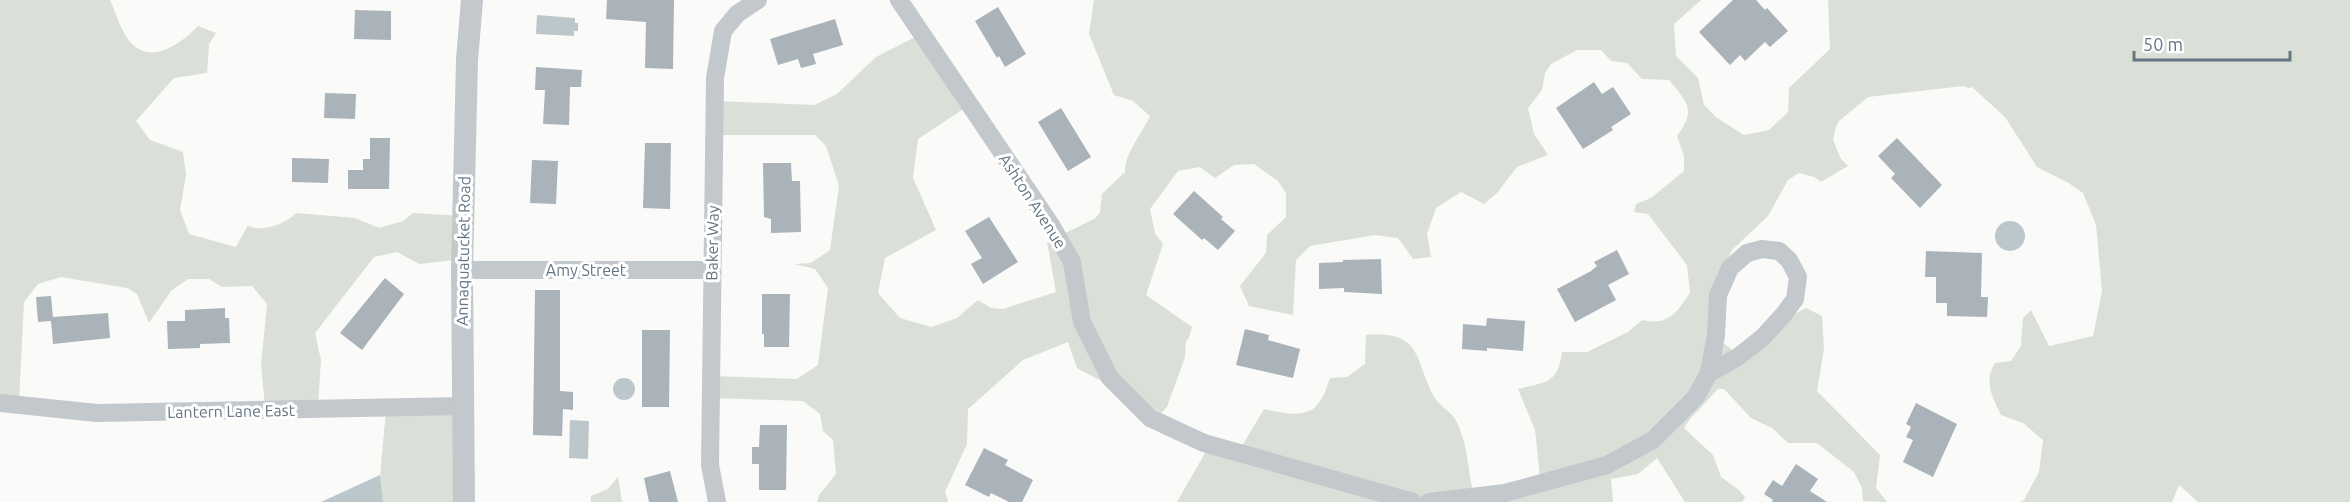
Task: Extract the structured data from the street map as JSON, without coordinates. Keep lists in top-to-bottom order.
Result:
{
  "streets": {
    "street": [
      "Ashton Avenue",
      "Baker Way",
      "Annaquatucket Road",
      "Amy Street",
      "Lantern Lane East"
    ]
  },
  "crossings": [
    ["Baker Way", "Amy Street"],
    ["Annaquatucket Road", "Amy Street"],
    ["Annaquatucket Road", "Lantern Lane East"]
  ],
  "scale_bar": "50 m"
}
